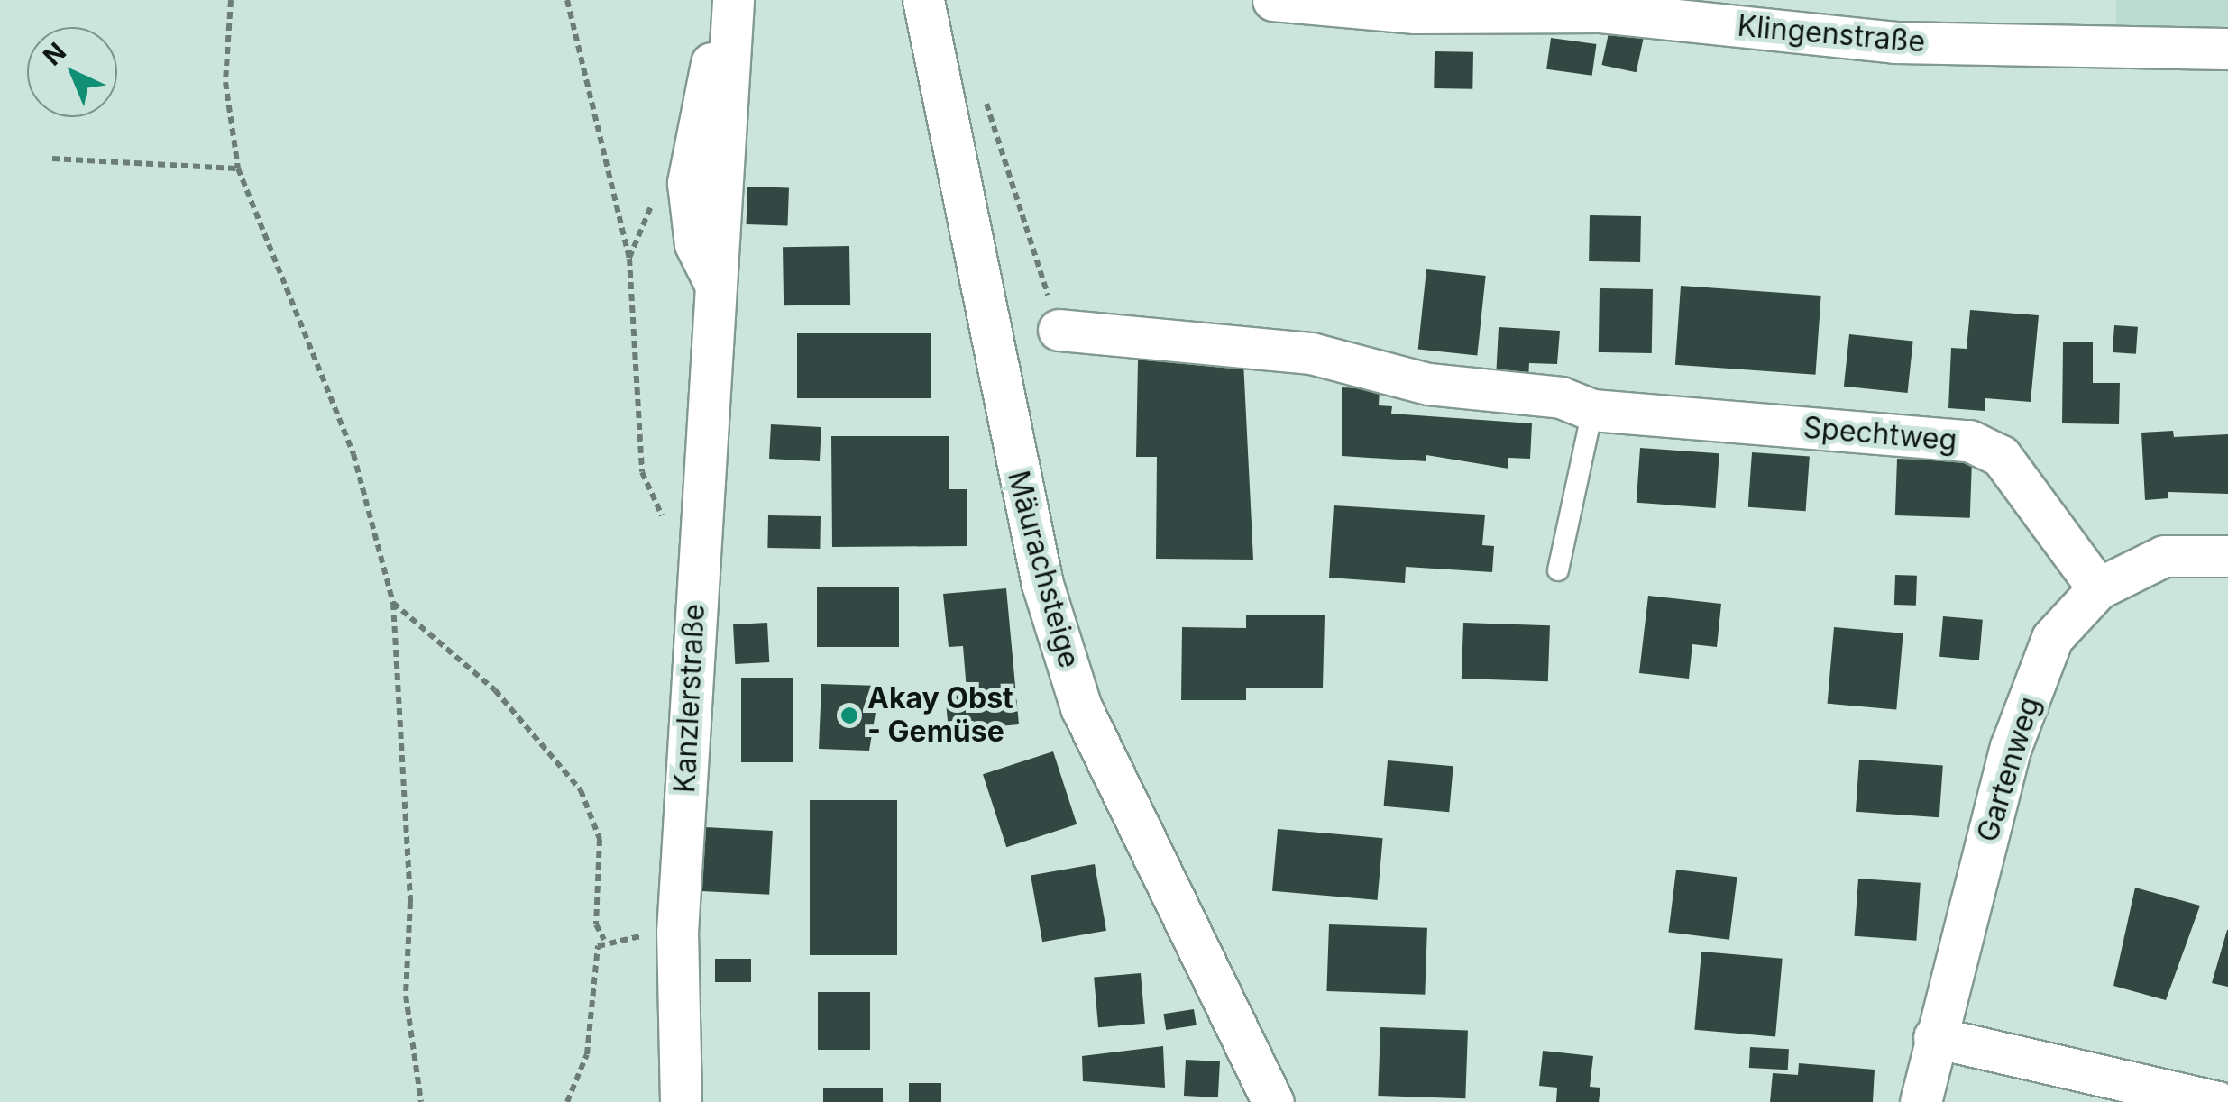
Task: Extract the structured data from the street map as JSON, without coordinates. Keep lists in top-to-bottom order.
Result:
{
  "streets": {
    "street": [
      "Klingenstraße",
      "Spechtweg",
      "Mäurachsteige",
      "Kanzlerstraße",
      "Gartenweg"
    ]
  },
  "crossings": [
    ["Spechtweg", "Gartenweg"]
  ],
  "places": ["Akay Obst - Gemüse"],
  "north": "top left"
}
